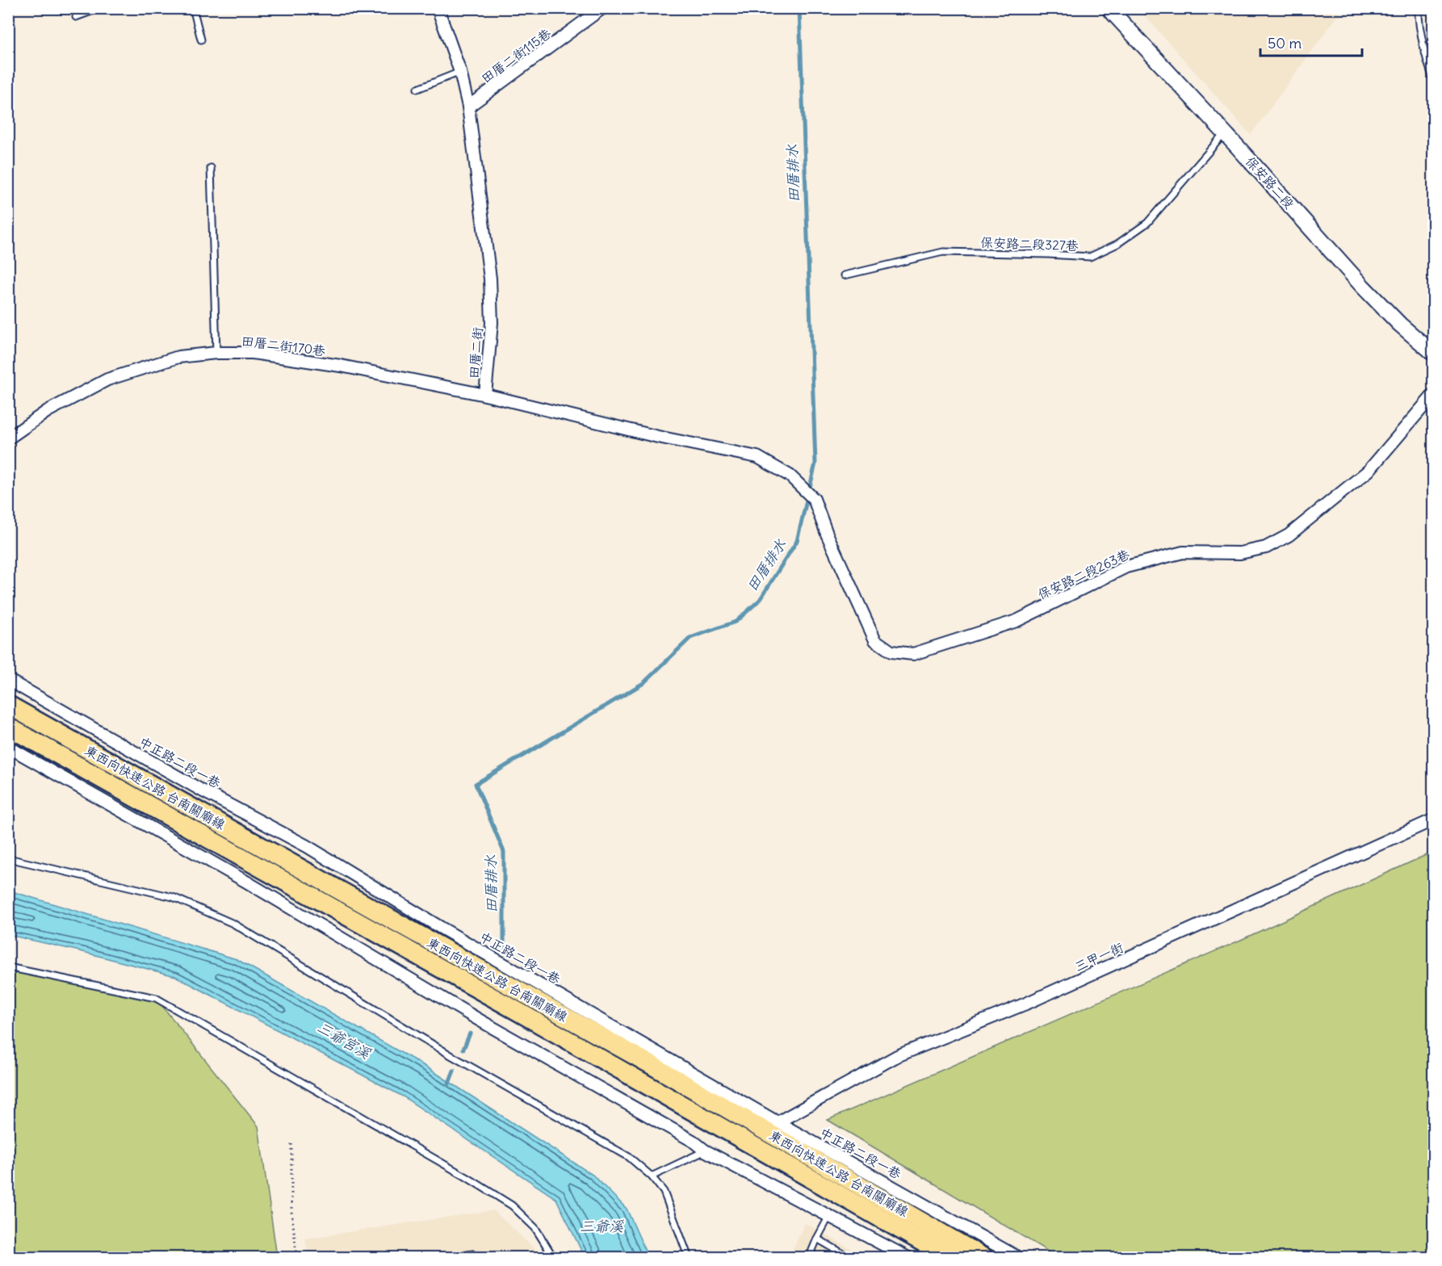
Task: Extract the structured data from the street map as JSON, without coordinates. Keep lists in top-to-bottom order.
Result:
{
  "streets": {
    "highway": ["東西向快速公路 台南關廟線"],
    "street": [
      "田厝二街115巷",
      "保安路二段",
      "田厝二街170巷",
      "田厝二街",
      "保安路二段263巷",
      "中正路二段一巷",
      "三甲一街"
    ],
    "lane": ["保安路二段327巷"]
  },
  "crossings": [
    ["田厝二街115巷", "田厝二街"],
    ["保安路二段", "保安路二段327巷"],
    ["田厝二街170巷", "田厝二街"],
    ["田厝二街", "保安路二段263巷"],
    ["中正路二段一巷", "三甲一街"]
  ],
  "water": ["田厝排水", "三爺宮溪", "三爺溪"],
  "scale_bar": "50 m"
}
